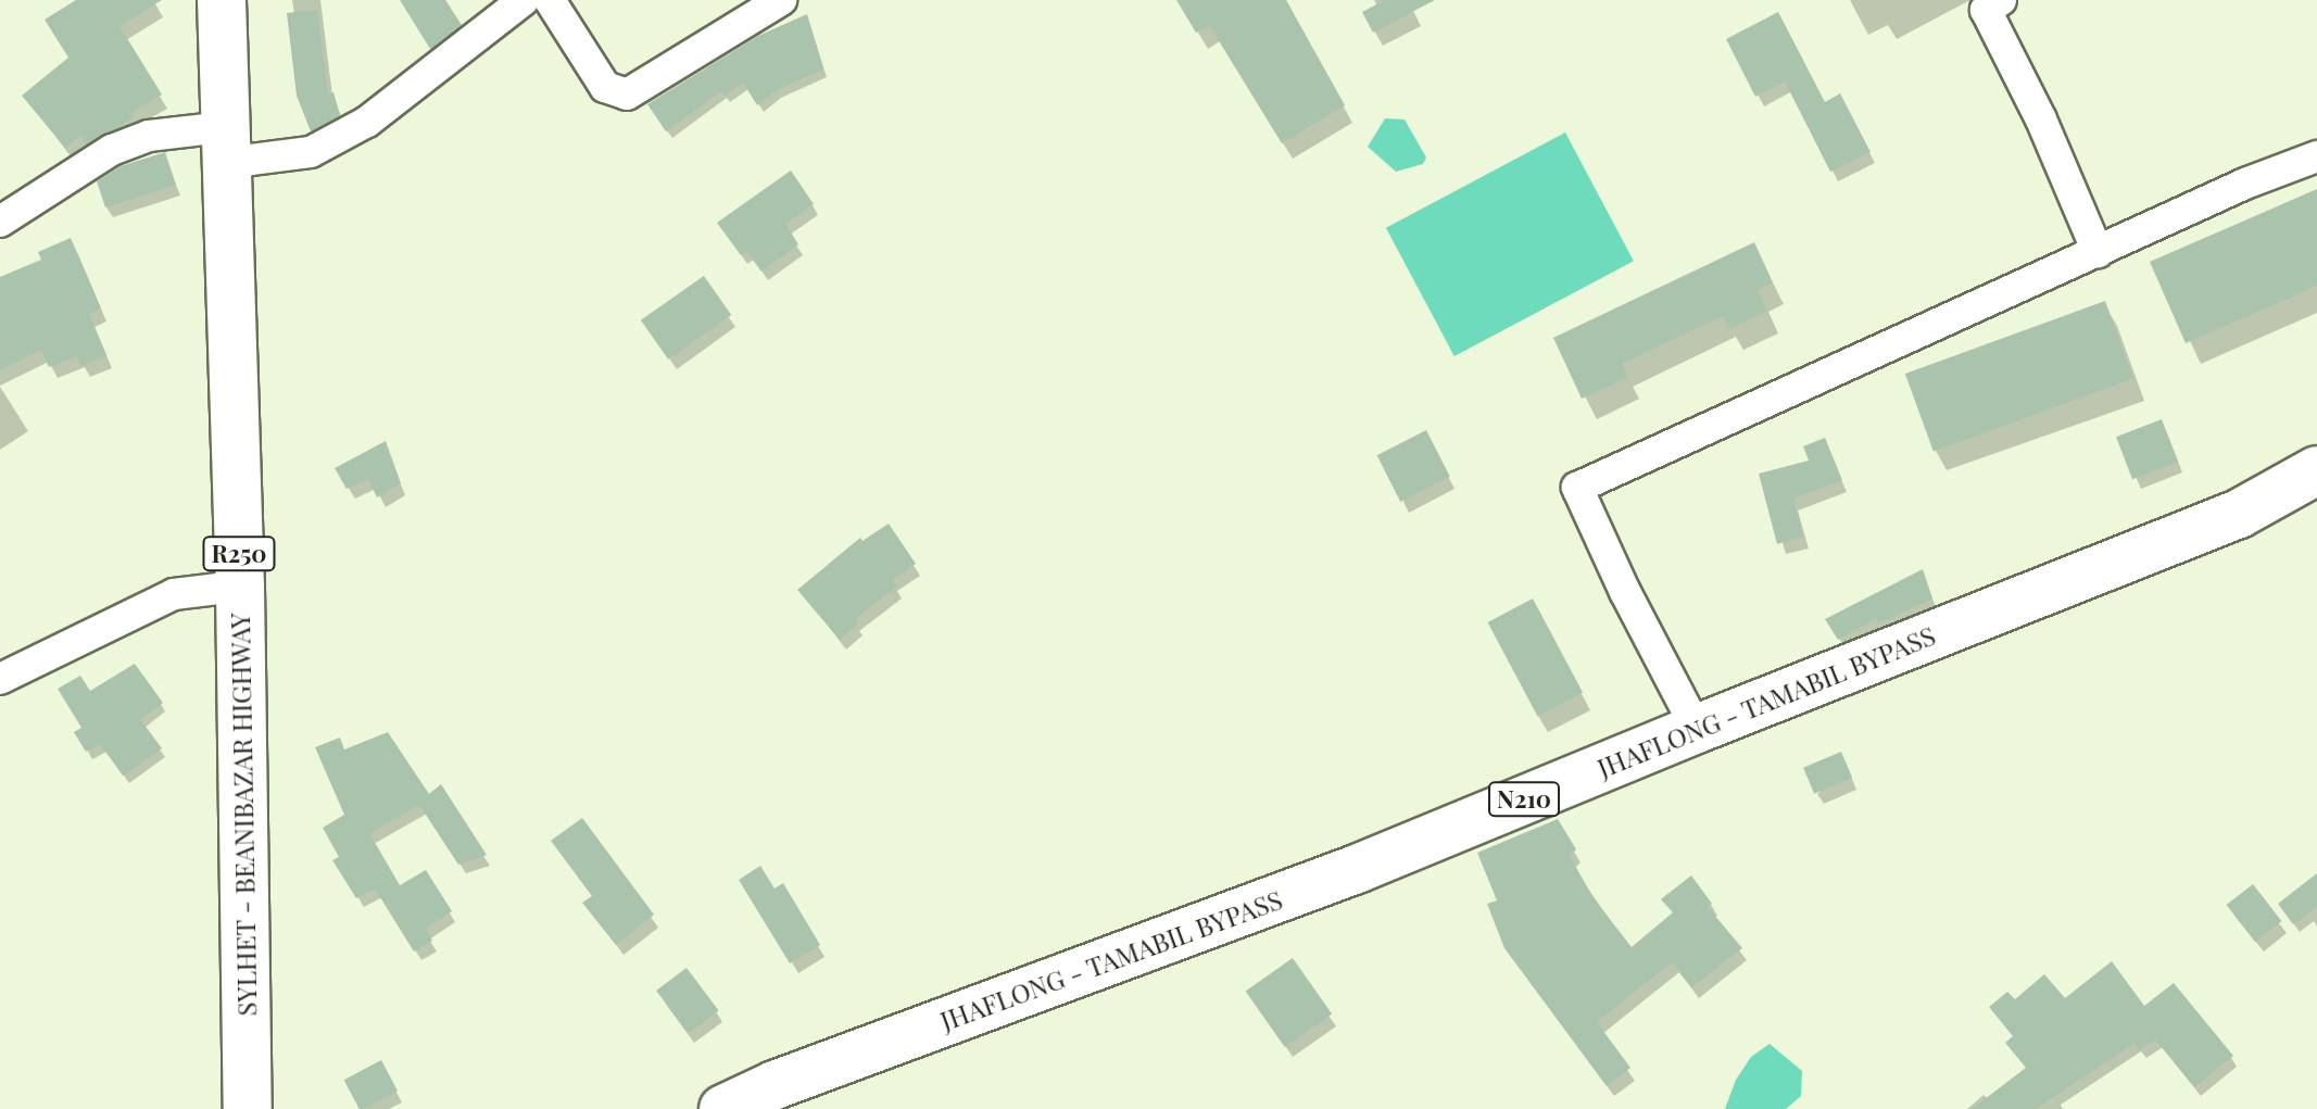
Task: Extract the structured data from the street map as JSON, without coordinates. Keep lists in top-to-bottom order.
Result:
{
  "streets": {
    "main road": [
      "R250",
      "JHAFLONG - TAMABIL BYPASS",
      "N210",
      "SYLHET - BEANIBAZAR HIGHWAY"
    ]
  }
}
